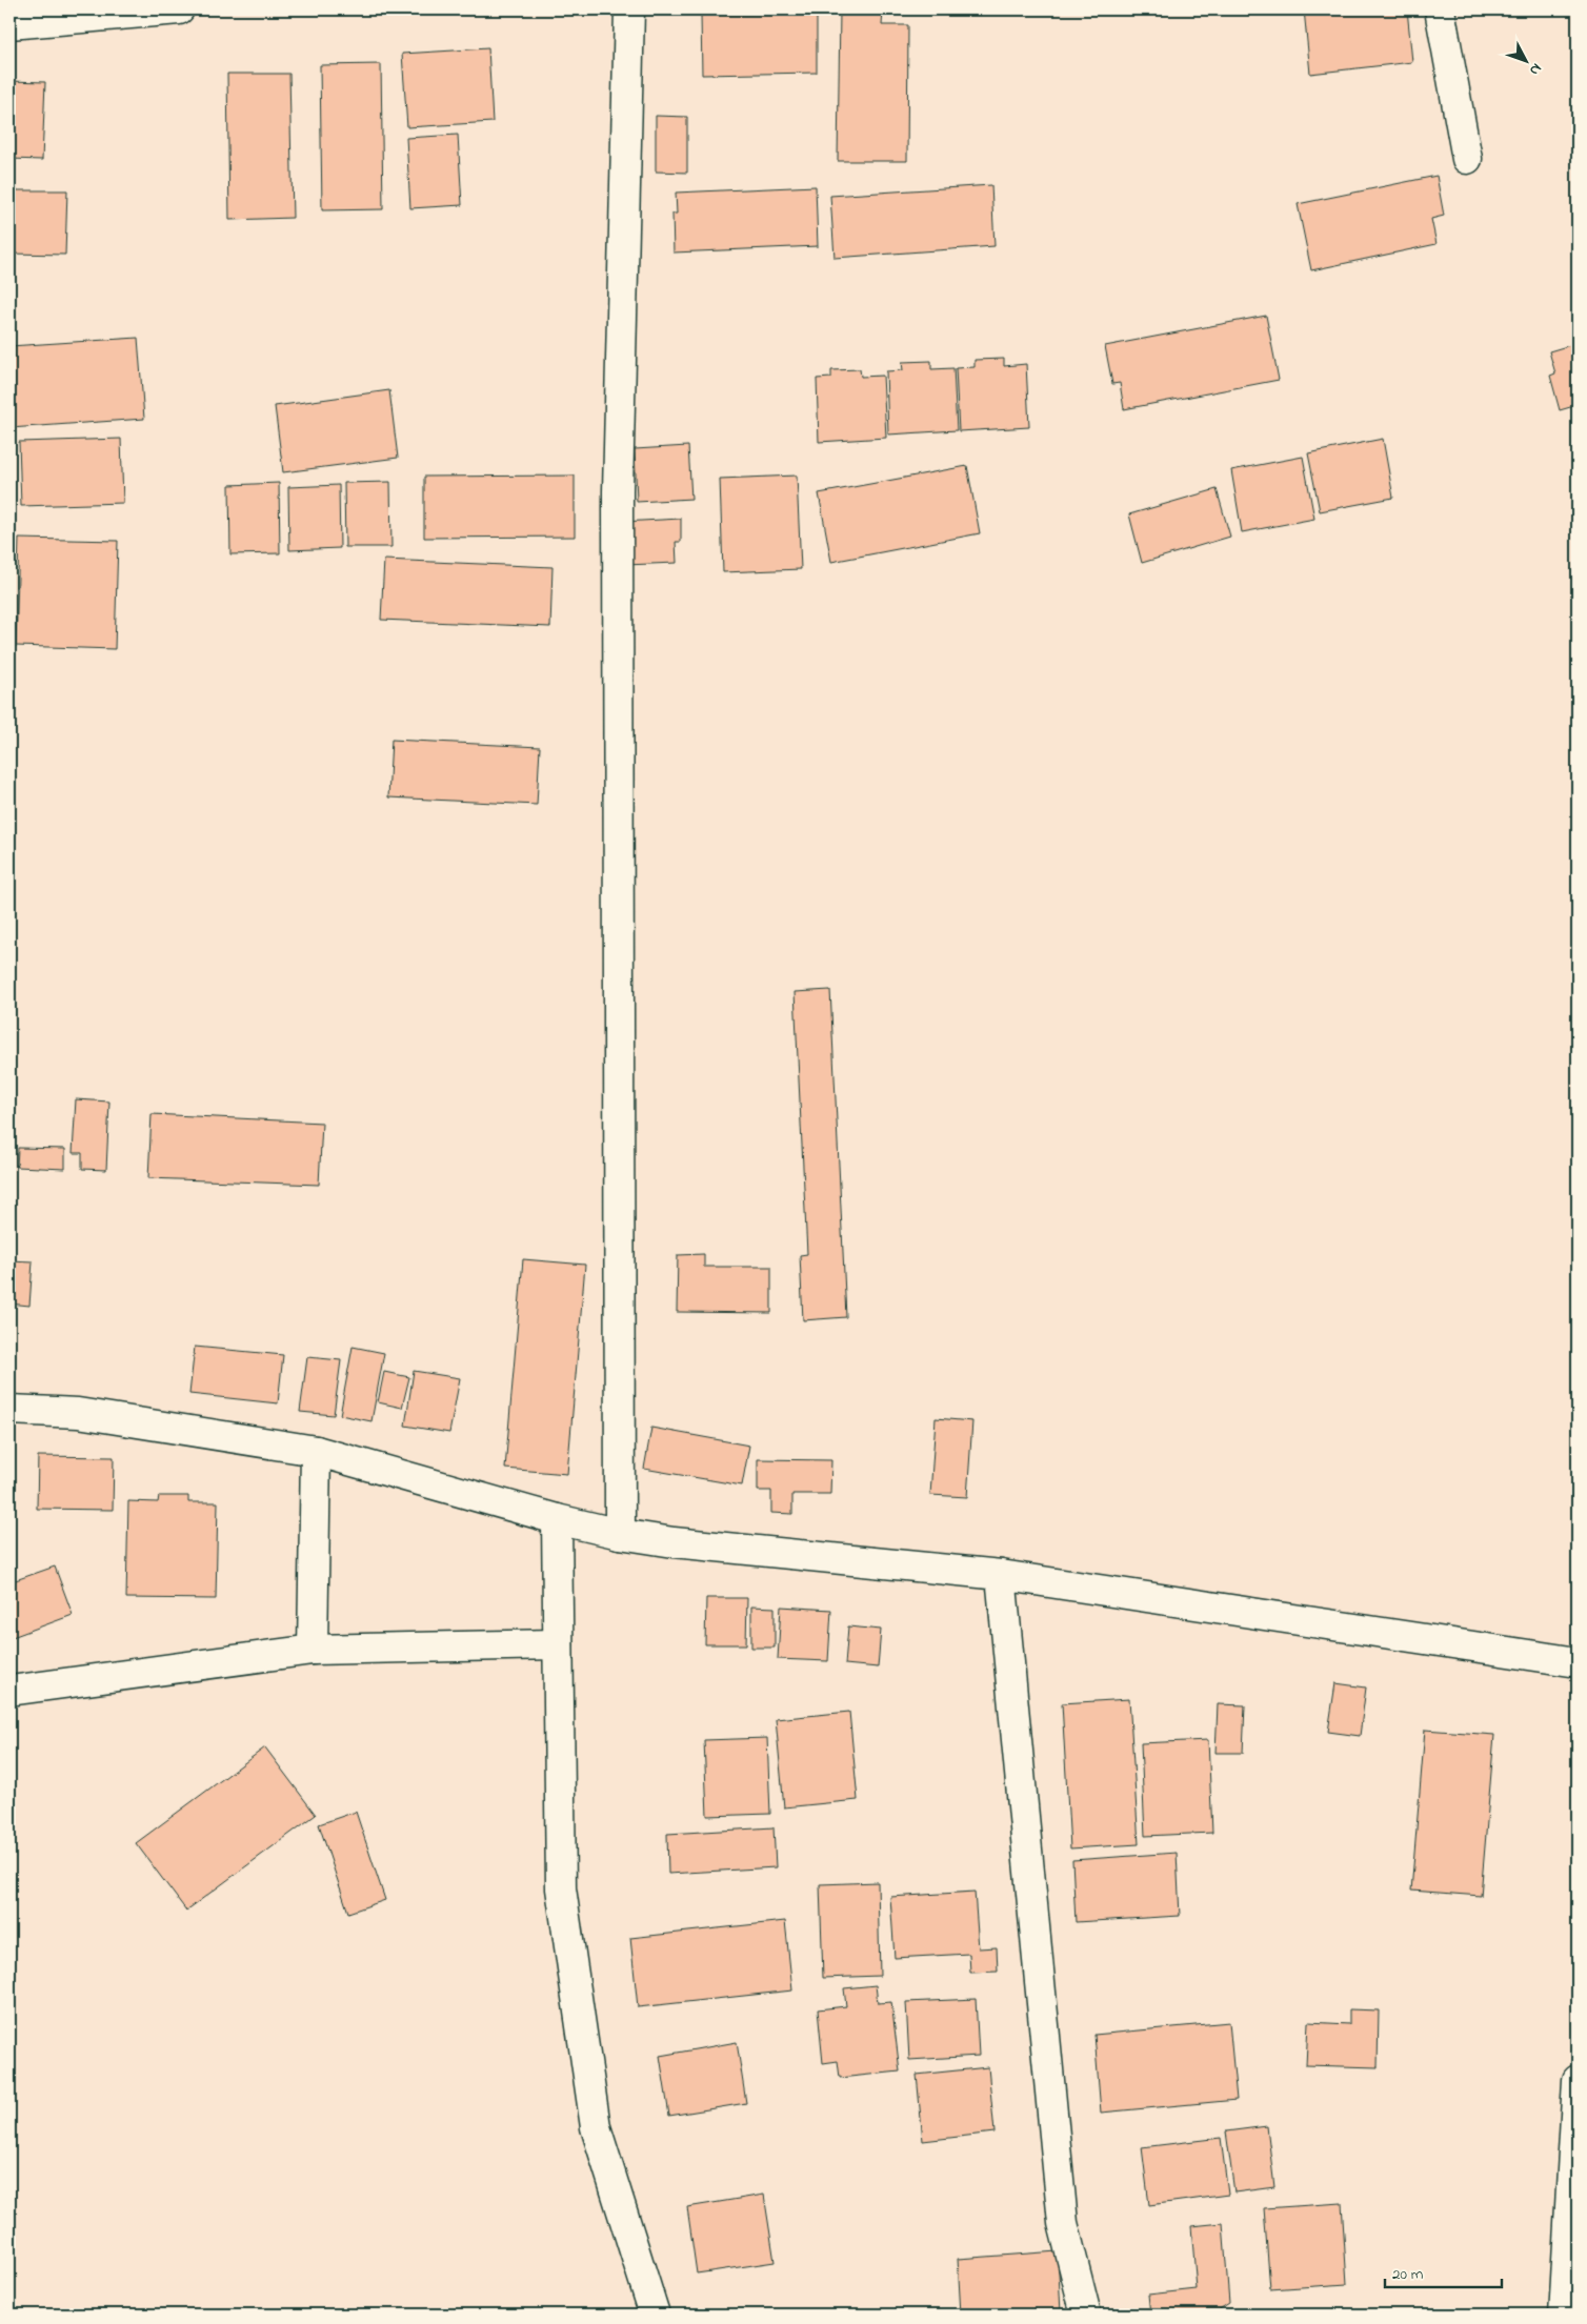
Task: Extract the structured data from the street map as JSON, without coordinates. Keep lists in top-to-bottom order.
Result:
{
  "scale_bar": "20 m",
  "north": "bottom right"
}
